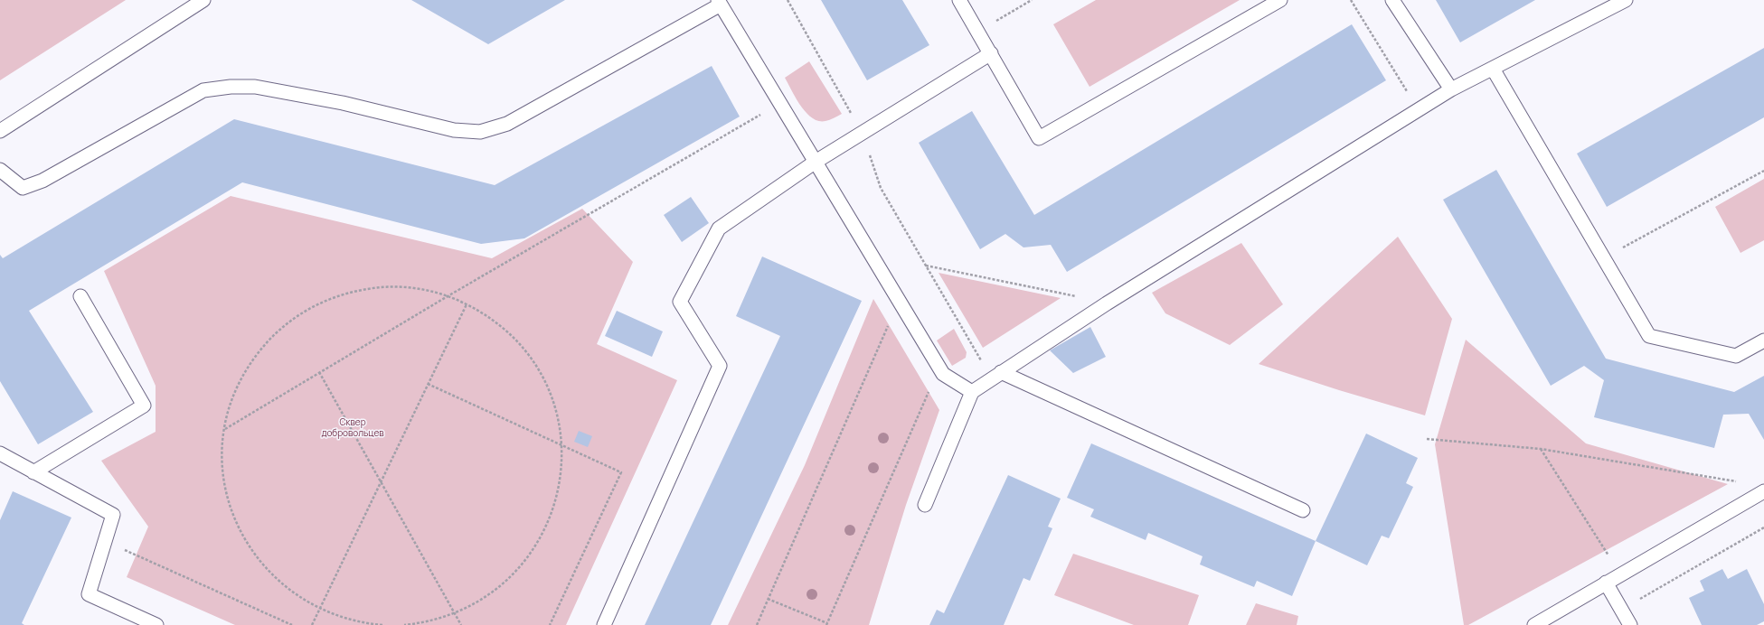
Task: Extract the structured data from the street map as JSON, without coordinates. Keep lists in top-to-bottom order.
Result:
{
  "parks": ["Сквер добровольцев"]
}
